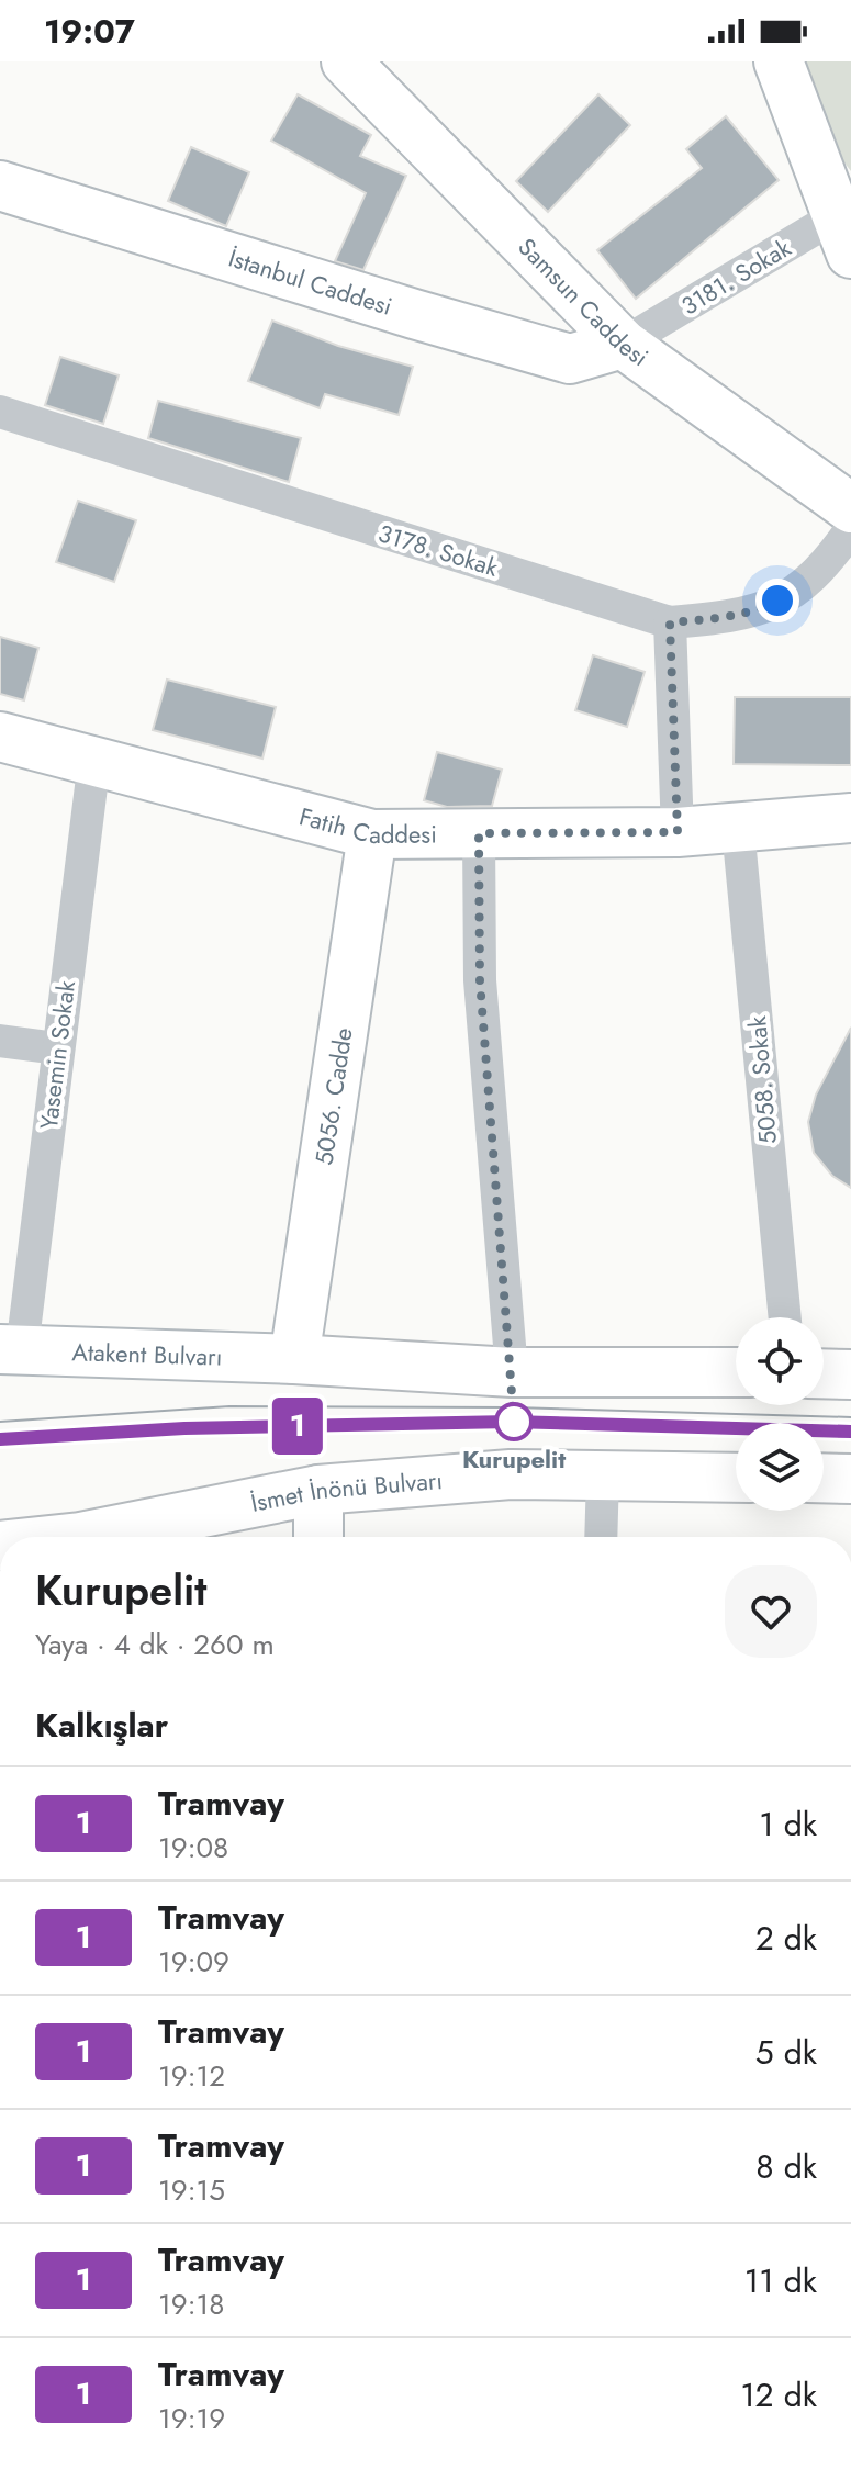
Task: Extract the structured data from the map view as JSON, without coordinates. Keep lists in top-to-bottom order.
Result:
{
  "streets": {
    "main road": [
      "İstanbul Caddesi",
      "Samsun Caddesi",
      "Fatih Caddesi",
      "5056. Cadde",
      "Atakent Bulvarı",
      "İsmet İnönü Bulvarı"
    ],
    "street": [
      "3181. Sokak",
      "3178. Sokak",
      "Yasemin Sokak",
      "5058. Sokak"
    ]
  },
  "crossings": [
    ["3181. Sokak", "İstanbul Caddesi"],
    ["3181. Sokak", "Samsun Caddesi"],
    ["İstanbul Caddesi", "Samsun Caddesi"],
    ["Fatih Caddesi", "Yasemin Sokak"],
    ["Fatih Caddesi", "5058. Sokak"],
    ["Fatih Caddesi", "5056. Cadde"],
    ["Yasemin Sokak", "Atakent Bulvarı"],
    ["5056. Cadde", "Atakent Bulvarı"]
  ],
  "places": ["Kurupelit"],
  "lines": ["tram line 1"],
  "page": {
    "status": "19:07",
    "on_map": "1",
    "heading": [
      ["Kurupelit", "Yaya · 4 dk · 260 m"],
      "Kalkışlar"
    ],
    "list": [
      {
        "mark": "1",
        "name": "Tramvay",
        "note": "19:08",
        "value": "1 dk"
      },
      {
        "mark": "1",
        "name": "Tramvay",
        "note": "19:09",
        "value": "2 dk"
      },
      {
        "mark": "1",
        "name": "Tramvay",
        "note": "19:12",
        "value": "5 dk"
      },
      {
        "mark": "1",
        "name": "Tramvay",
        "note": "19:15",
        "value": "8 dk"
      },
      {
        "mark": "1",
        "name": "Tramvay",
        "note": "19:18",
        "value": "11 dk"
      },
      {
        "mark": "1",
        "name": "Tramvay",
        "note": "19:19",
        "value": "12 dk"
      }
    ]
  }
}
